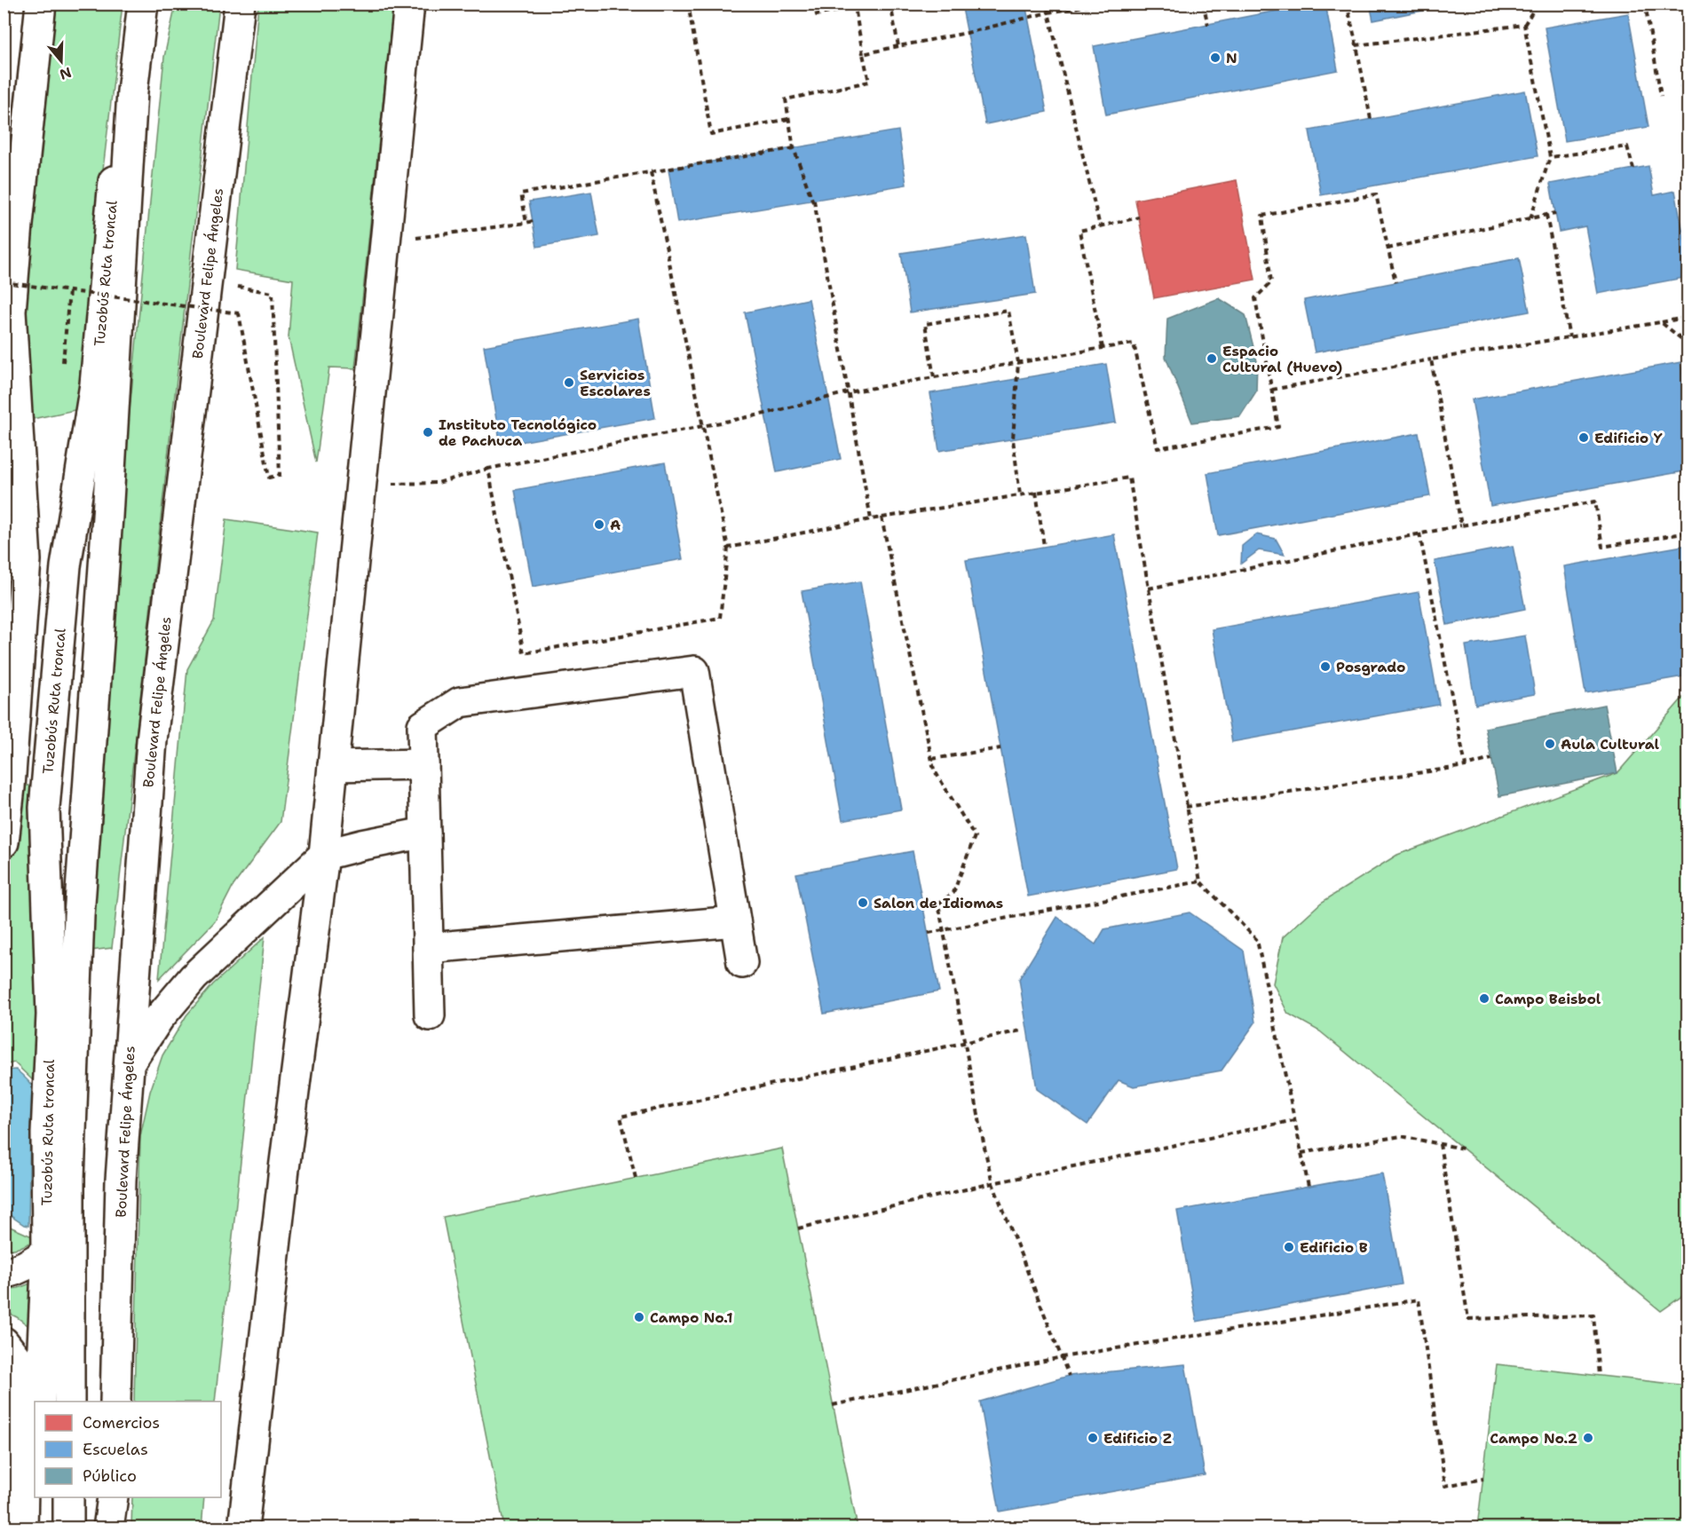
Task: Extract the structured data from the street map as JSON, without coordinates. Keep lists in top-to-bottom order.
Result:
{
  "streets": {
    "main road": ["Tuzobús Ruta troncal", "Boulevard Felipe Ángeles"]
  },
  "places": [
    "N",
    "Espacio Cultural (Huevo)",
    "Servicios Escolares",
    "Instituto Tecnológico de Pachuca",
    "Edificio Y",
    "A",
    "Posgrado",
    "Aula Cultural",
    "Salon de Idiomas",
    "Campo Beisbol",
    "Edificio B",
    "Campo No.1",
    "Edificio Z",
    "Campo No.2"
  ],
  "legend": ["Comercios", "Escuelas", "Público"],
  "north": "bottom"
}
